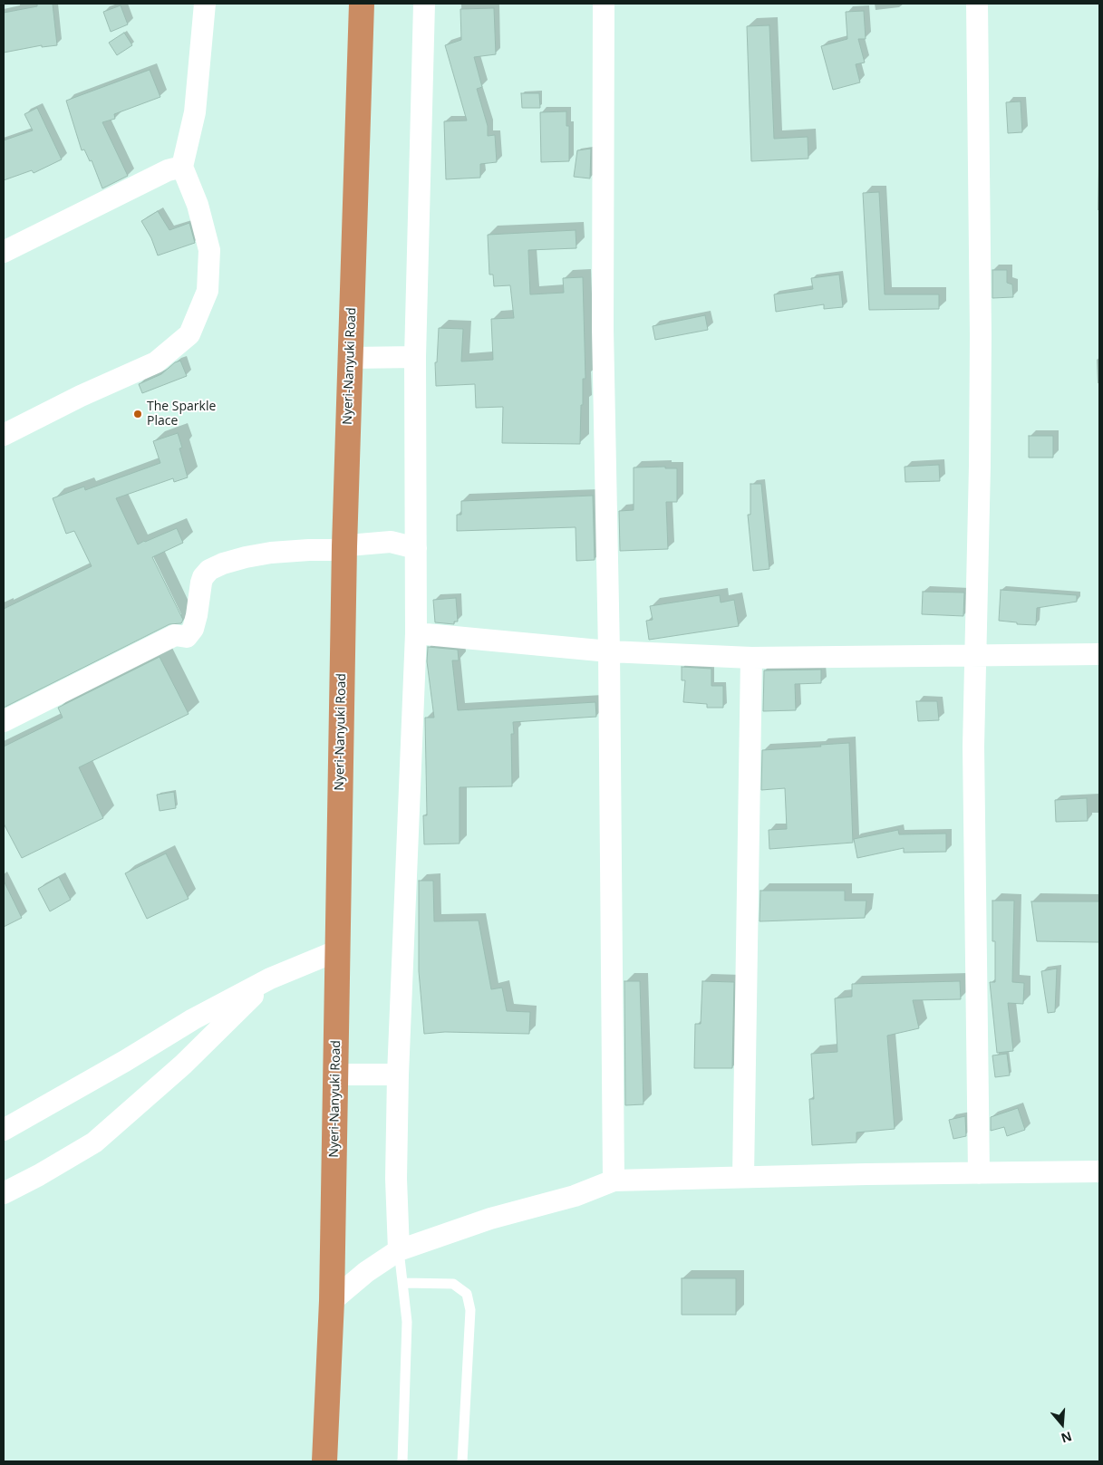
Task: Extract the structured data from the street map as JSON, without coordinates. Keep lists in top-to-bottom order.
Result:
{
  "streets": {
    "highway": ["Nyeri-Nanyuki Road"]
  },
  "places": ["The Sparkle Place"],
  "north": "bottom"
}
